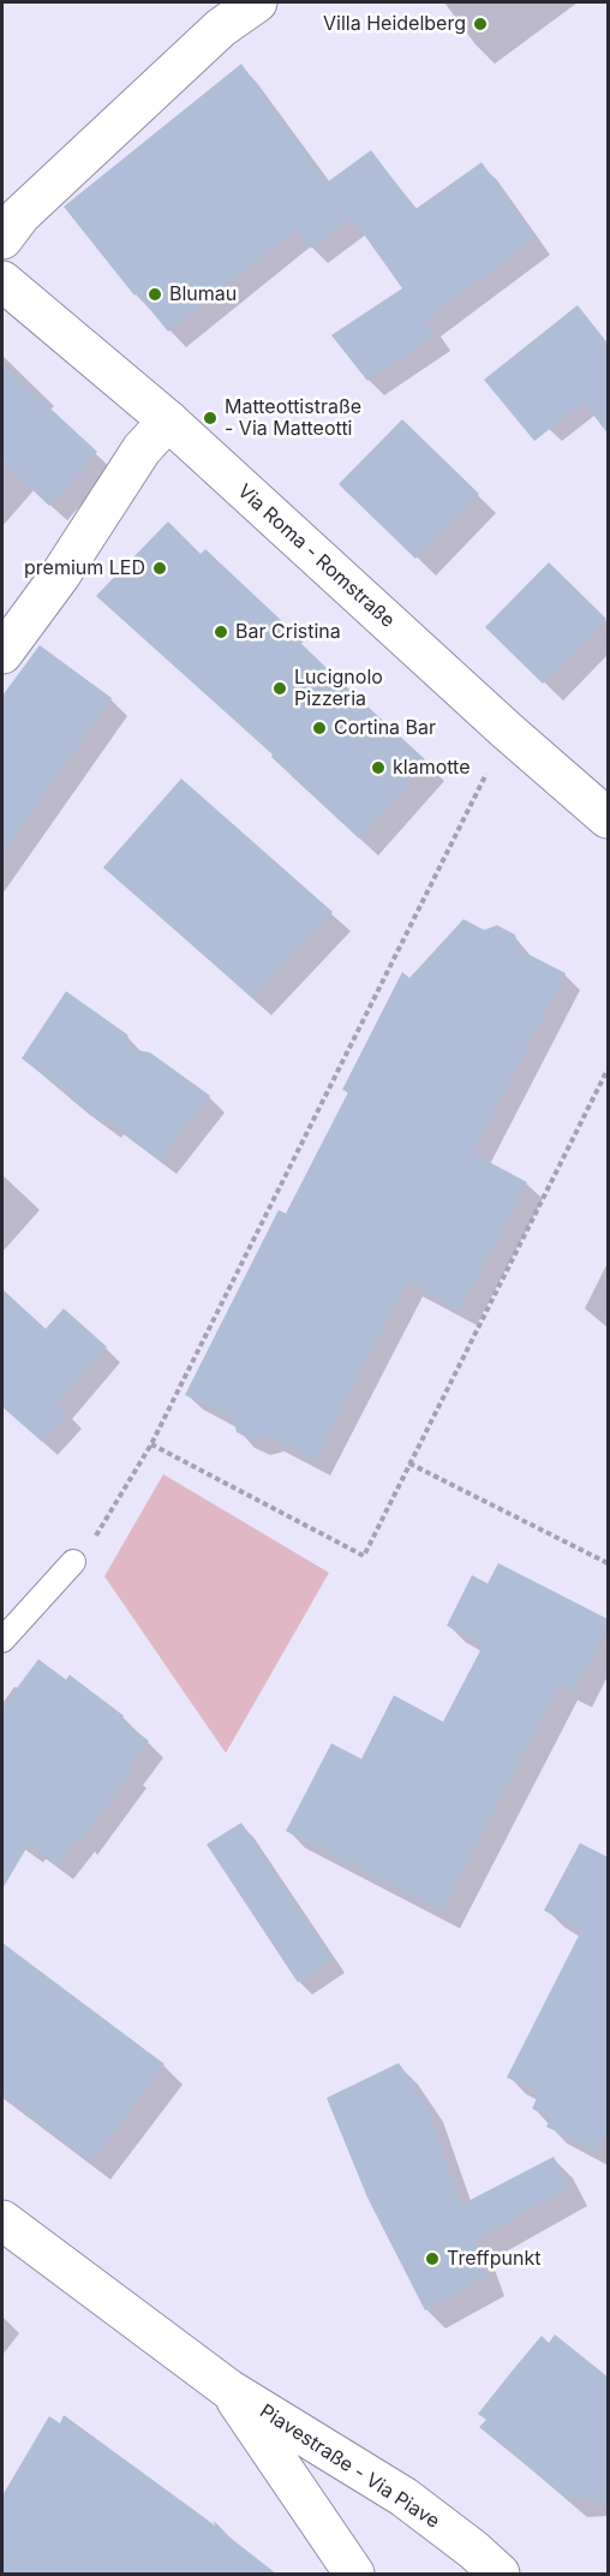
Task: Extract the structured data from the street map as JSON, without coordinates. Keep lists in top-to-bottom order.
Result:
{
  "streets": {
    "street": ["Via Roma - Romstraße", "Piavestraße - Via Piave"]
  },
  "places": [
    "Villa Heidelberg",
    "Blumau",
    "Matteottistraße - Via Matteotti",
    "premium LED",
    "Bar Cristina",
    "Lucignolo Pizzeria",
    "Cortina Bar",
    "klamotte",
    "Treffpunkt"
  ]
}
